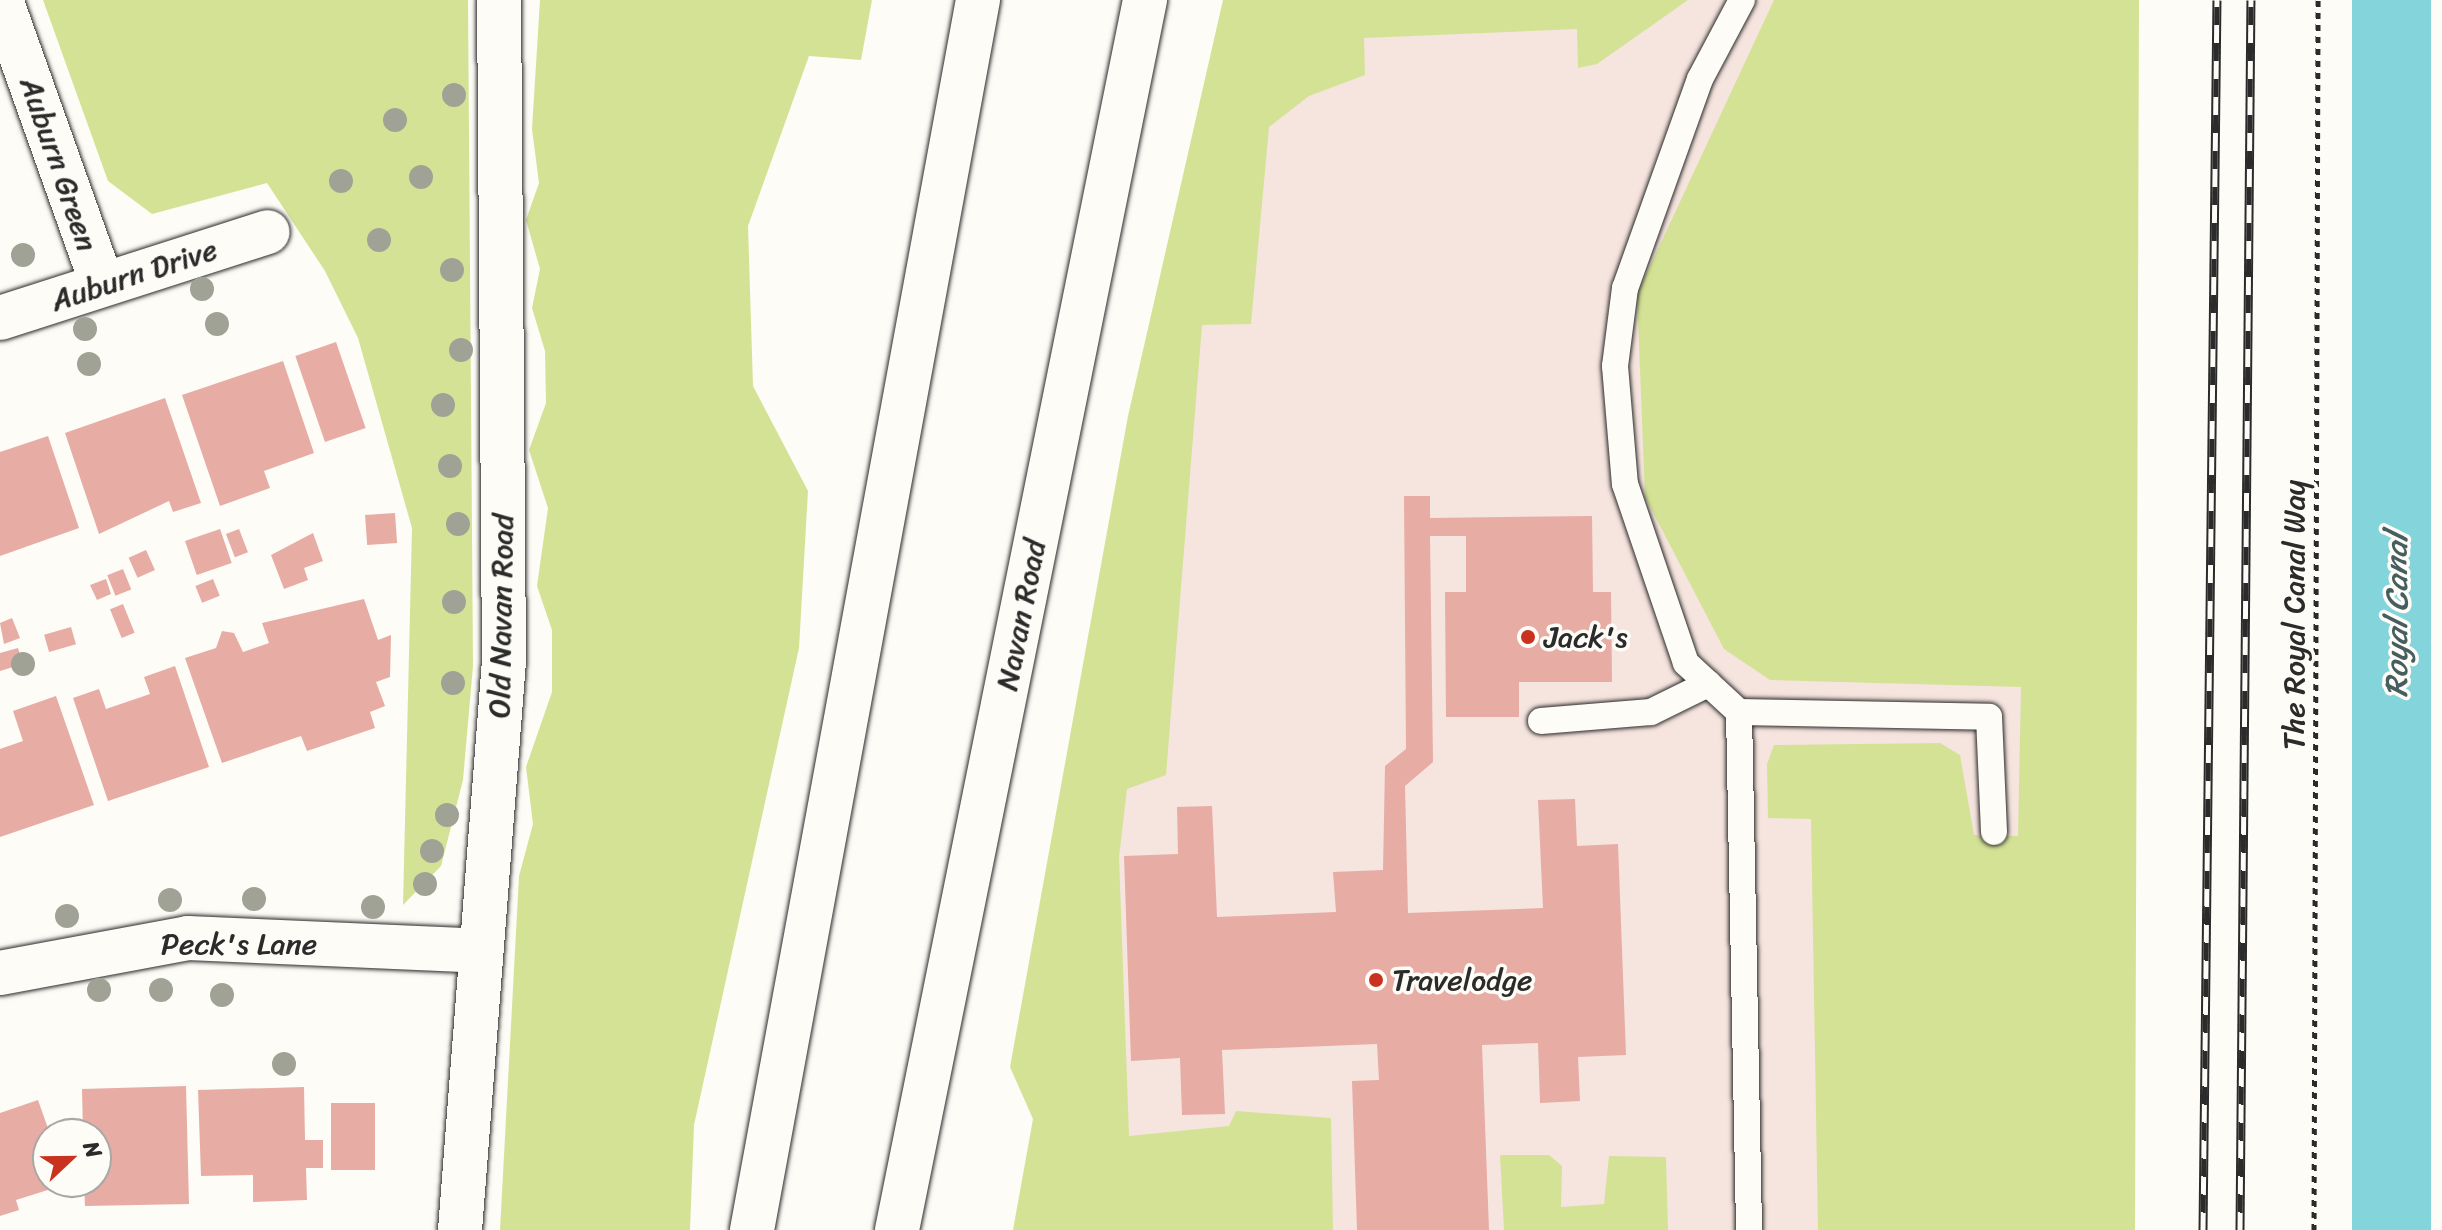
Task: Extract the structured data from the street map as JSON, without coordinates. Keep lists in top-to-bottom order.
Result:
{
  "streets": {
    "main road": [
      "Auburn Green",
      "Auburn Drive",
      "Navan Road",
      "Old Navan Road",
      "Peck's Lane"
    ],
    "path": ["The Royal Canal Way"]
  },
  "crossings": [
    ["Auburn Green", "Auburn Drive"],
    ["Old Navan Road", "Peck's Lane"]
  ],
  "water": ["Royal Canal"],
  "places": ["Jack's", "Travelodge"],
  "north": "right"
}
